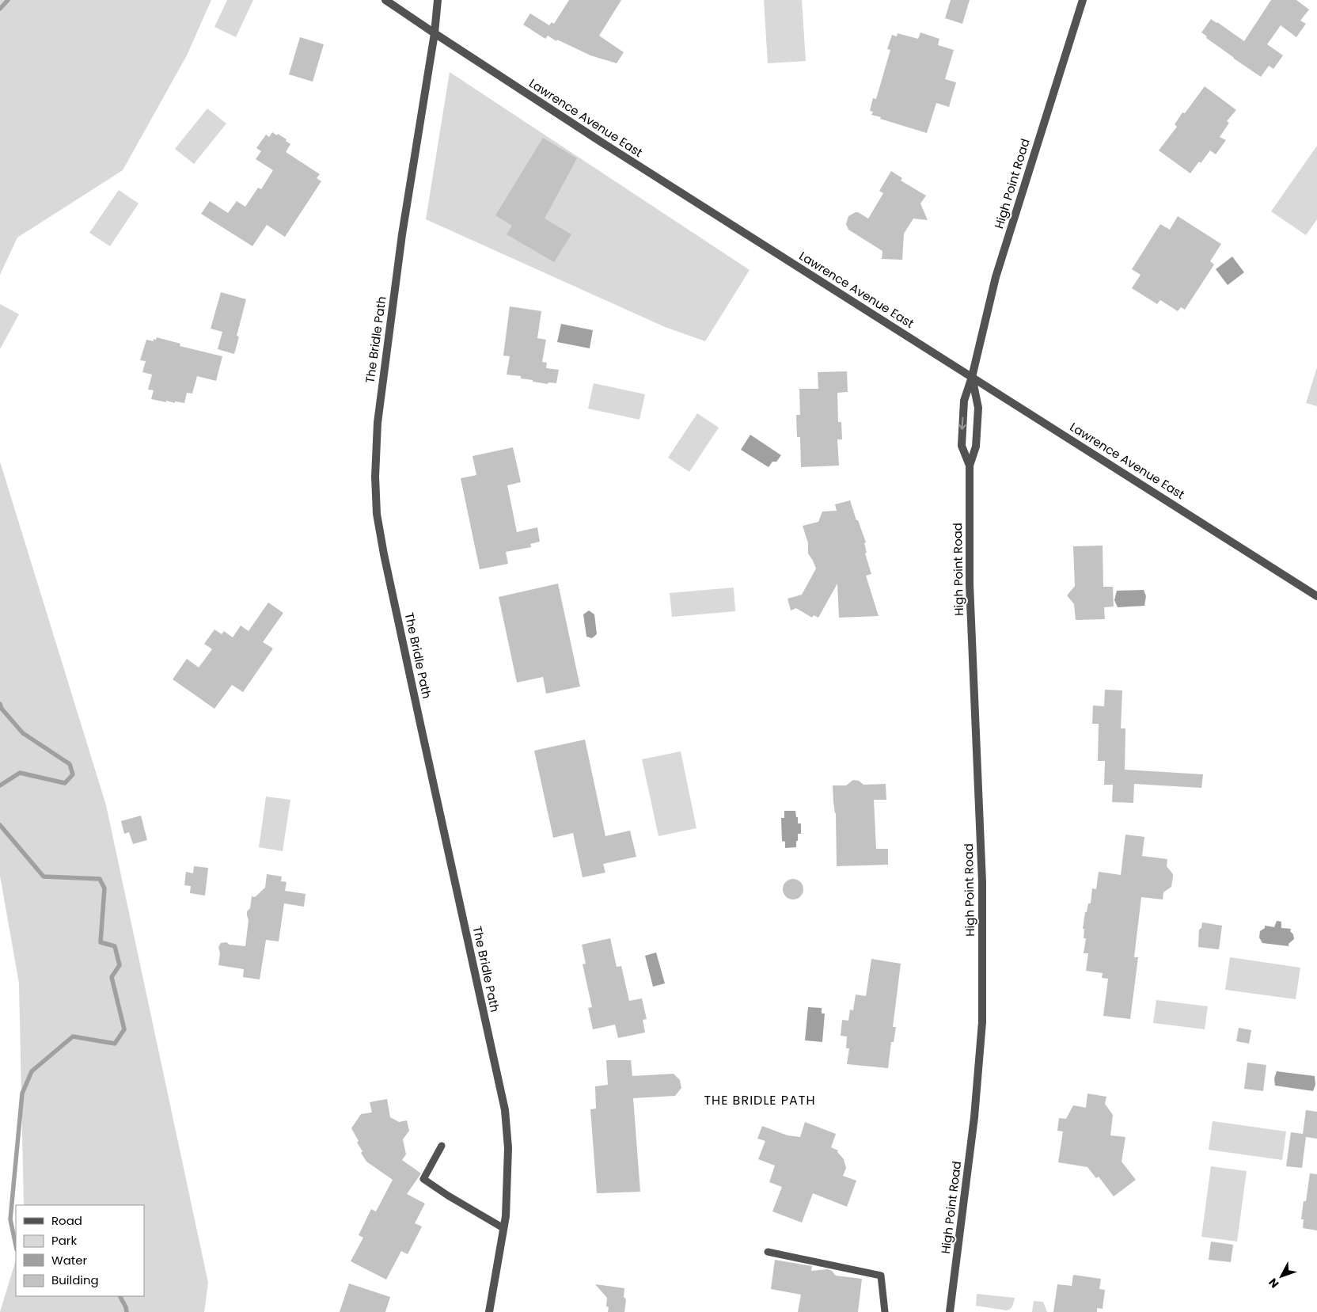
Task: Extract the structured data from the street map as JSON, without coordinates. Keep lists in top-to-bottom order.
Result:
{
  "streets": {
    "street": ["Lawrence Avenue East", "High Point Road", "The Bridle Path"]
  },
  "crossings": [
    ["Lawrence Avenue East", "High Point Road"],
    ["Lawrence Avenue East", "The Bridle Path"]
  ],
  "districts": ["THE BRIDLE PATH"],
  "legend": [
    "Road",
    "Park",
    "Water",
    "Building"
  ],
  "north": "bottom left"
}
